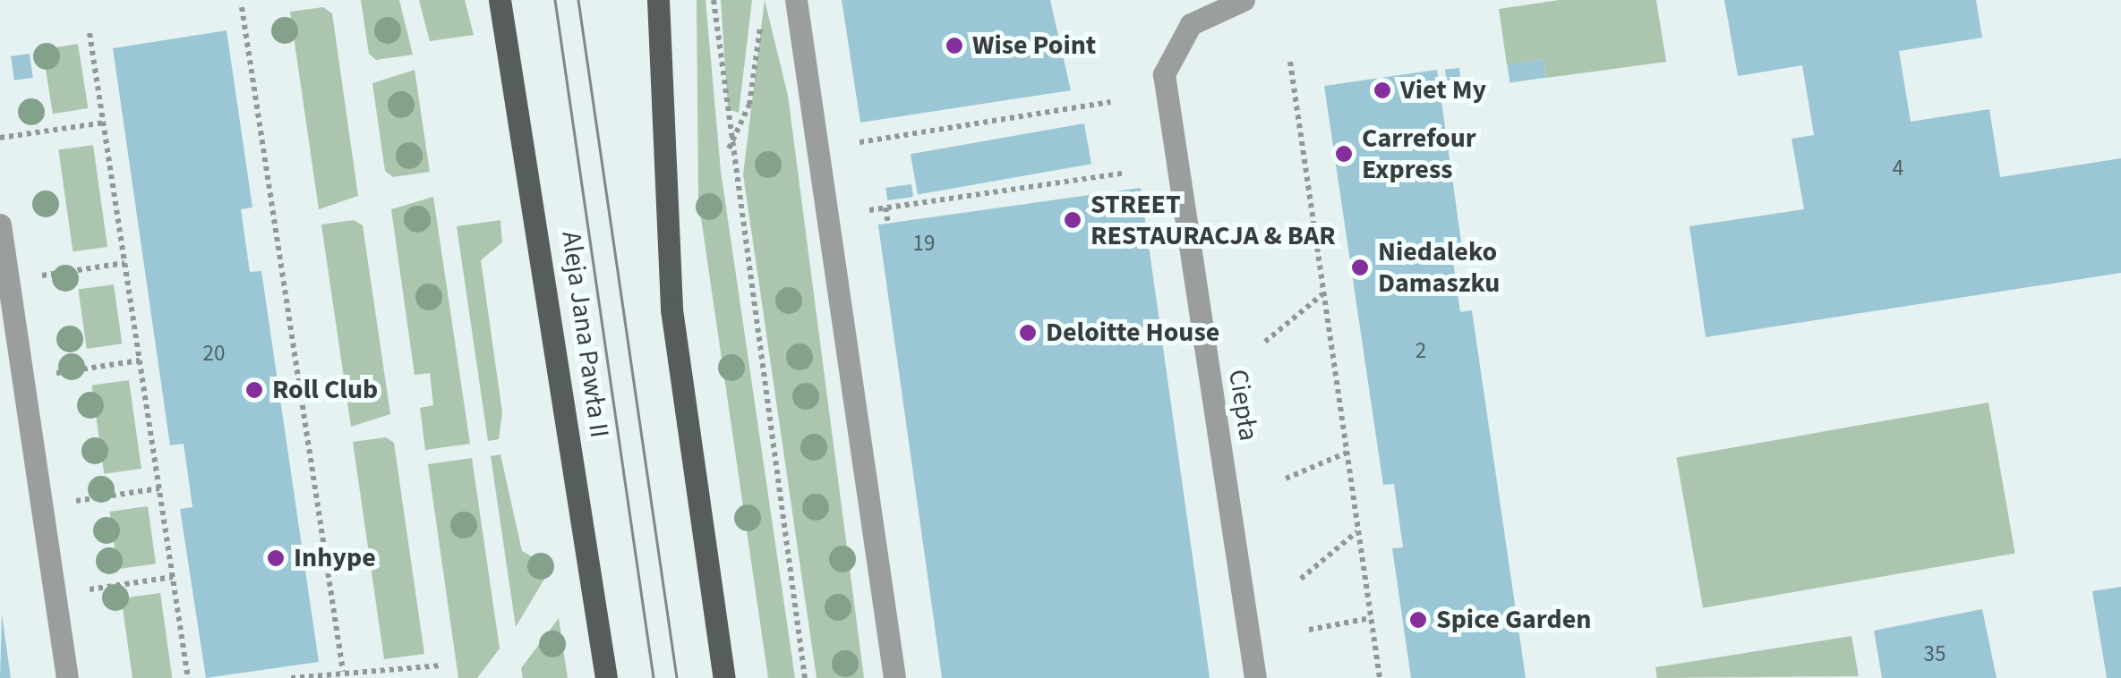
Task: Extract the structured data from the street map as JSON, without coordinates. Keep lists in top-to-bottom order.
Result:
{
  "streets": {
    "main road": ["Aleja Jana Pawła II"],
    "street": ["Ciepła"]
  },
  "places": [
    "Wise Point",
    "Viet My",
    "Carrefour Express",
    "STREET RESTAURACJA & BAR",
    "Niedaleko Damaszku",
    "Deloitte House",
    "Roll Club",
    "Inhype",
    "Spice Garden"
  ],
  "house_numbers": [
    "4",
    "19",
    "2",
    "20",
    "35"
  ]
}
